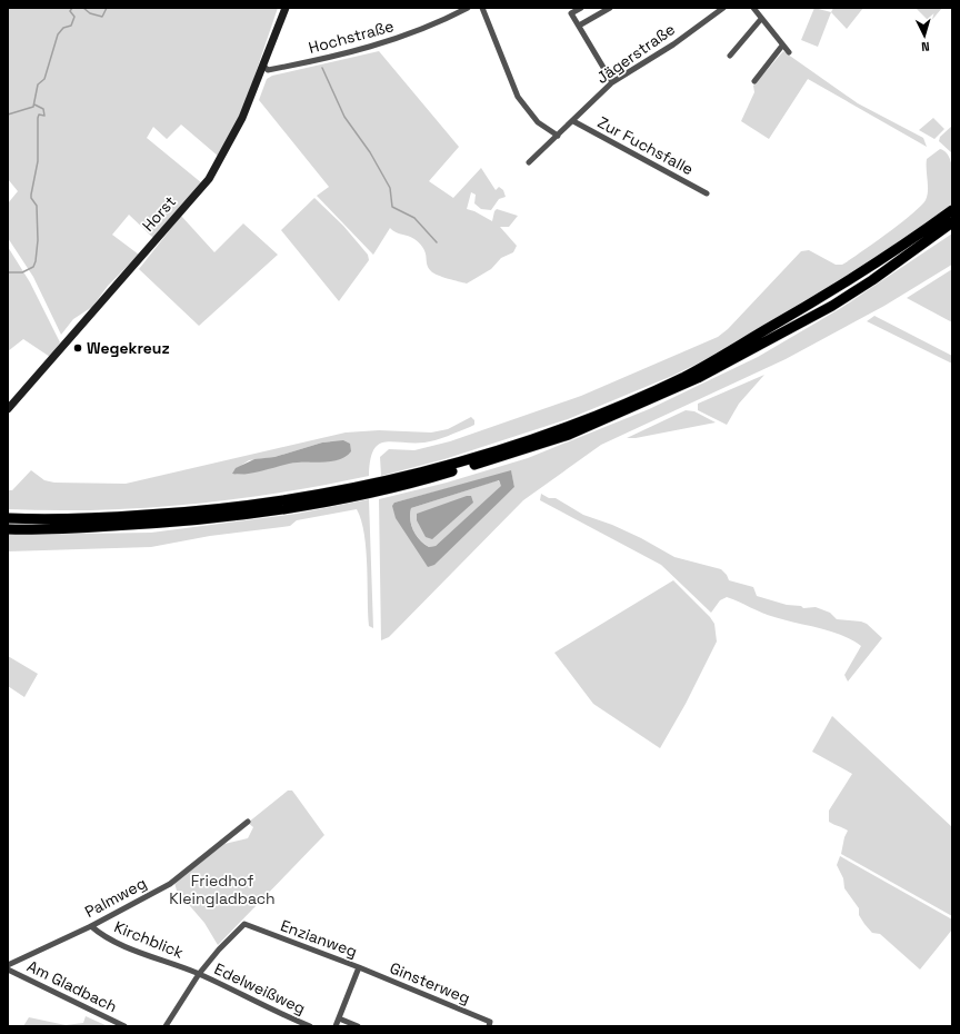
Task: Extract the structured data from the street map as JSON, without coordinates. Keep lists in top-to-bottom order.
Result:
{
  "streets": {
    "street": [
      "Hochstraße",
      "Jägerstraße",
      "Zur Fuchsfalle",
      "Horst",
      "Palmweg",
      "Enzianweg",
      "Kirchblick",
      "Ginsterweg",
      "Am Gladbach",
      "Edelweißweg"
    ]
  },
  "crossings": [
    ["Hochstraße", "Horst"],
    ["Jägerstraße", "Zur Fuchsfalle"],
    ["Palmweg", "Kirchblick"],
    ["Enzianweg", "Kirchblick"],
    ["Enzianweg", "Ginsterweg"],
    ["Enzianweg", "Edelweißweg"],
    ["Kirchblick", "Edelweißweg"]
  ],
  "parks": ["Friedhof Kleingladbach"],
  "places": ["Wegekreuz"],
  "north": "bottom"
}
